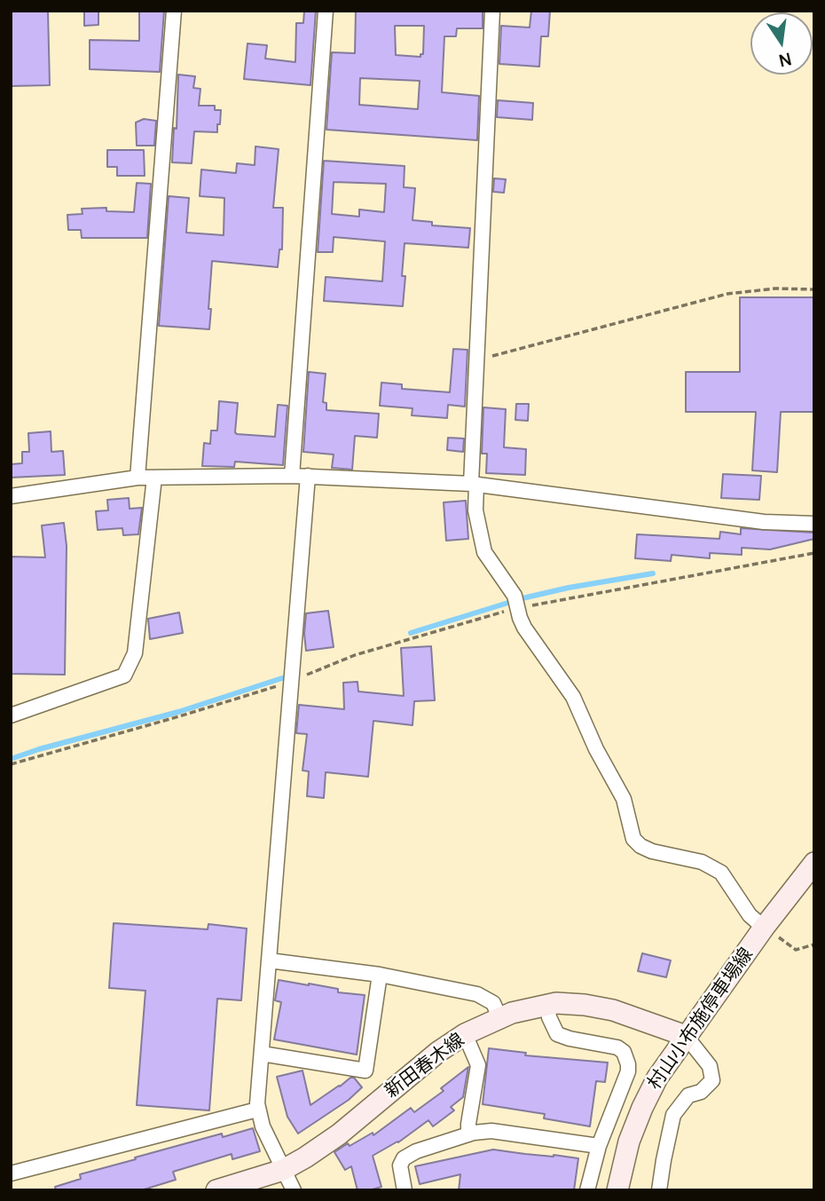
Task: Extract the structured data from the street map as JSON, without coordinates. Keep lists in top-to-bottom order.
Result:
{
  "streets": {
    "main road": ["村山小布施停車場線", "新田春木線"]
  },
  "crossings": [
    ["村山小布施停車場線", "新田春木線"]
  ],
  "north": "bottom"
}
